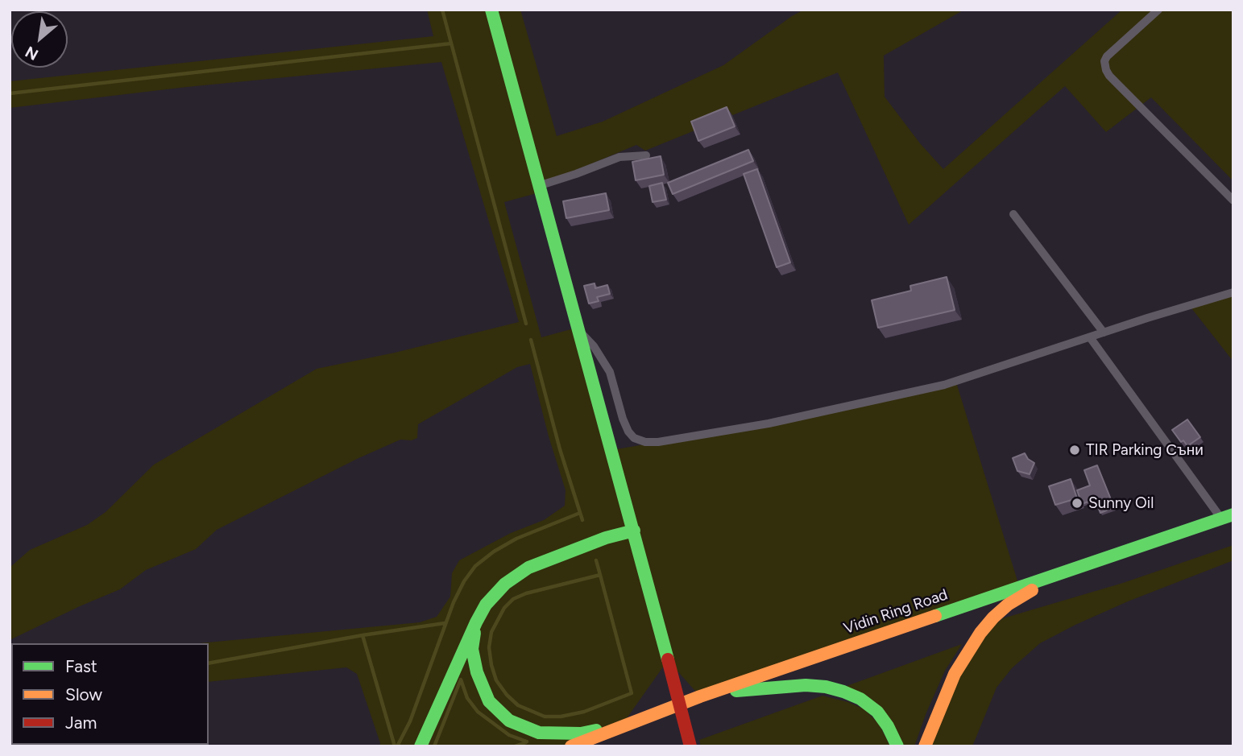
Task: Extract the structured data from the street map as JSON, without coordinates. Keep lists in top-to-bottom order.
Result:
{
  "streets": {
    "main road": ["Vidin Ring Road"]
  },
  "places": ["TIR Parking Съни", "Sunny Oil"],
  "legend": ["Fast", "Slow", "Jam"],
  "north": "bottom left"
}
